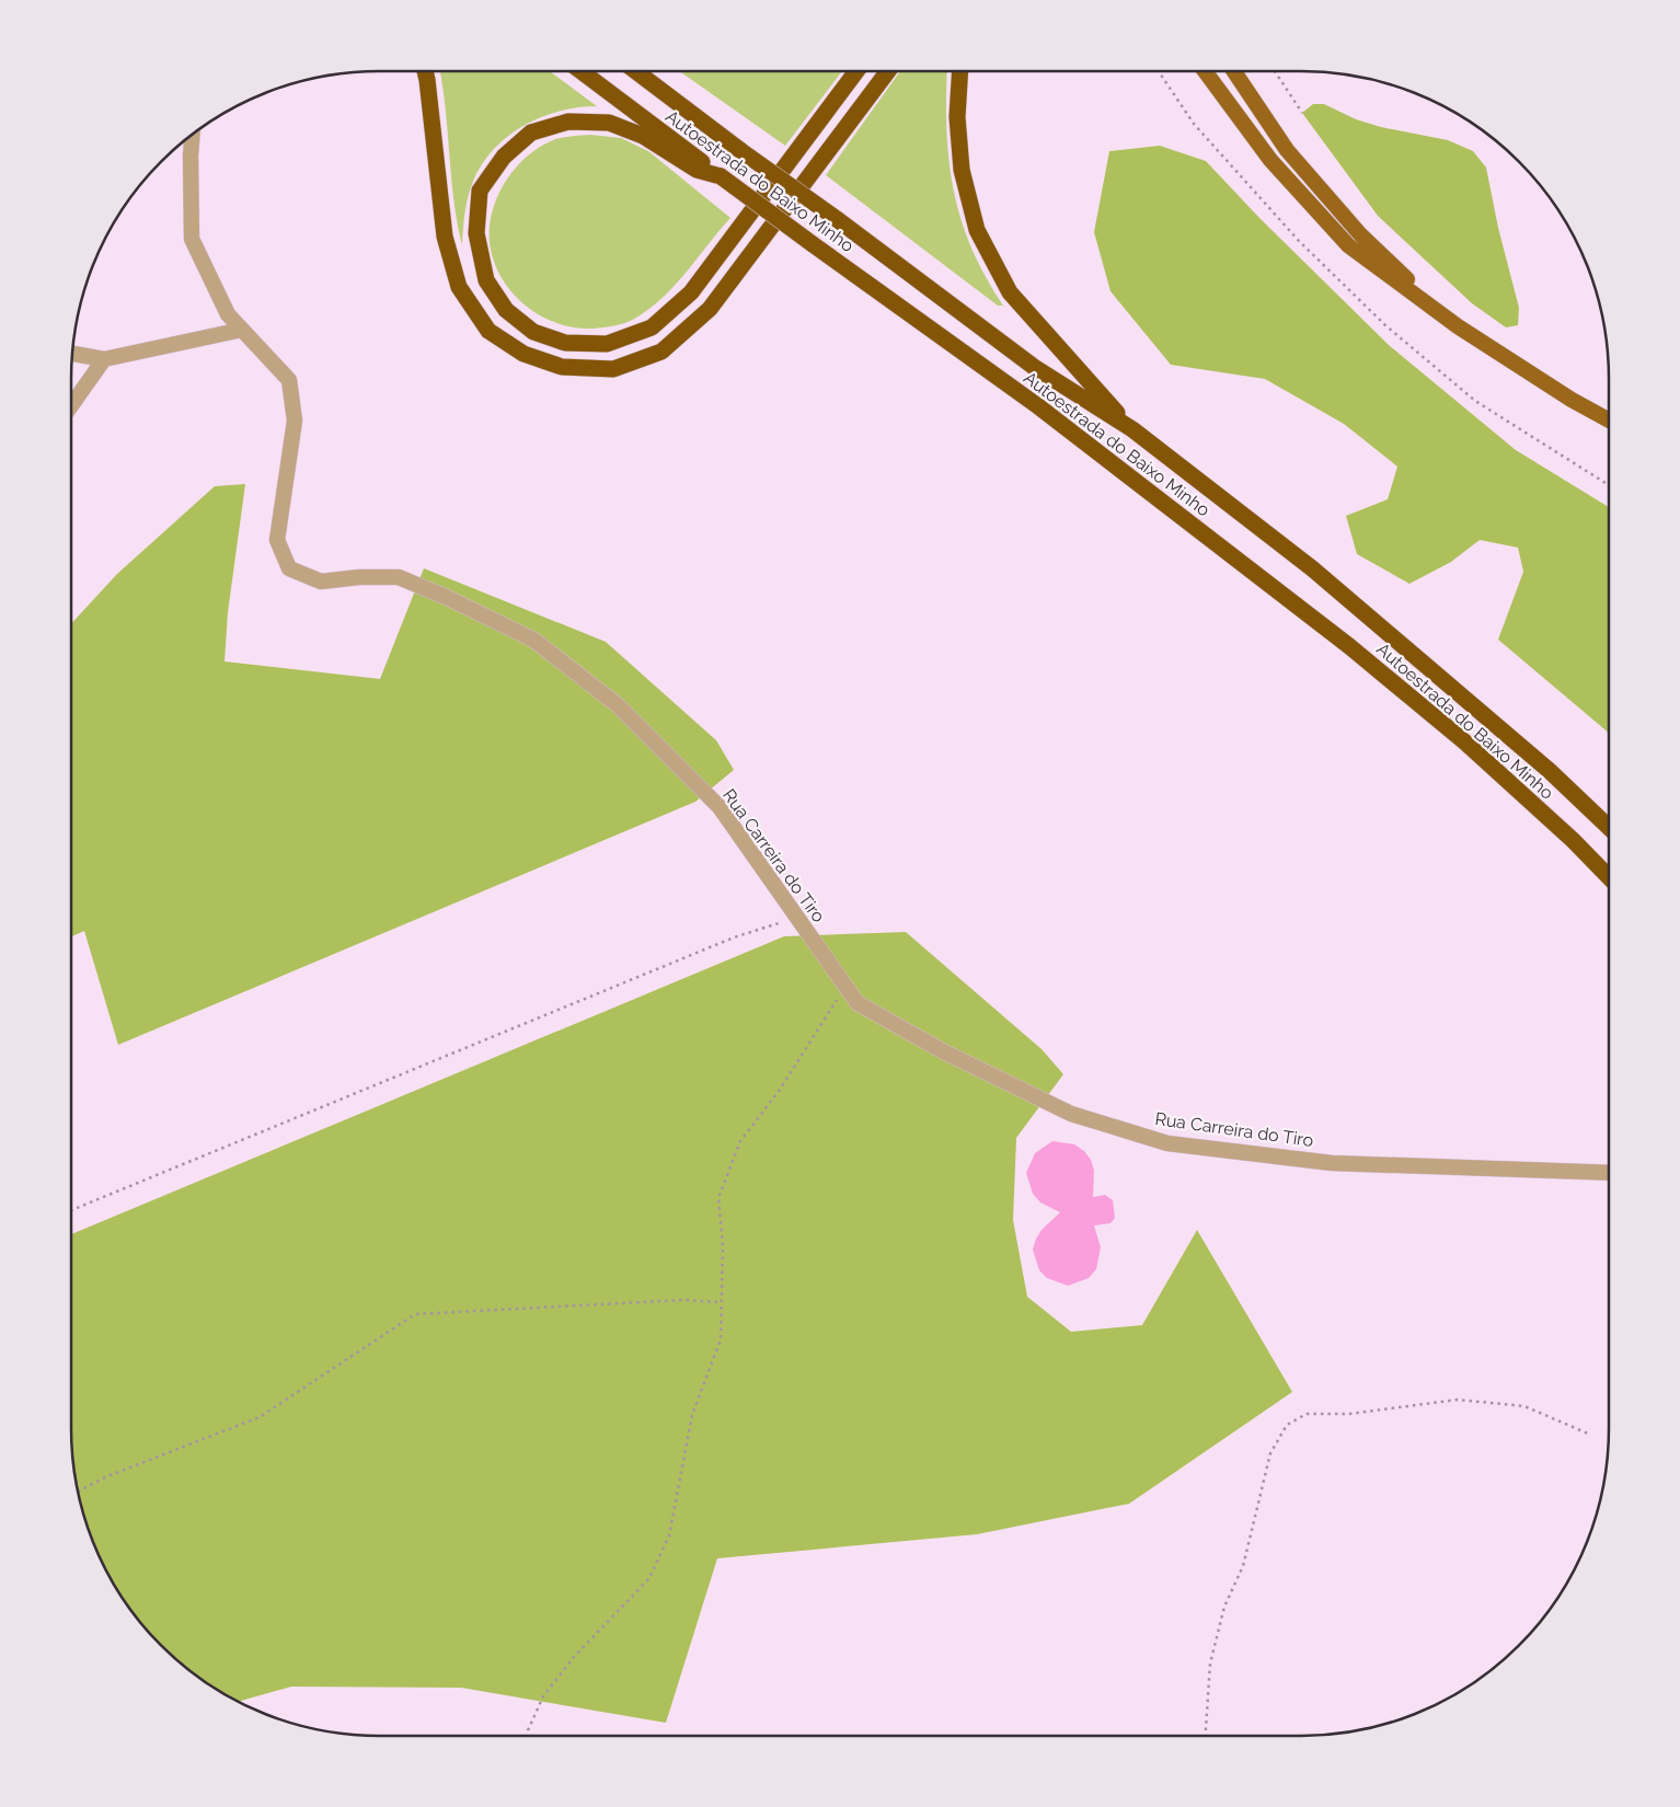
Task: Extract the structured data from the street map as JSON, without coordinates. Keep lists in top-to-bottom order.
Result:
{
  "streets": {
    "highway": ["Autoestrada do Baixo Minho"],
    "street": ["Rua Carreira do Tiro"]
  }
}
